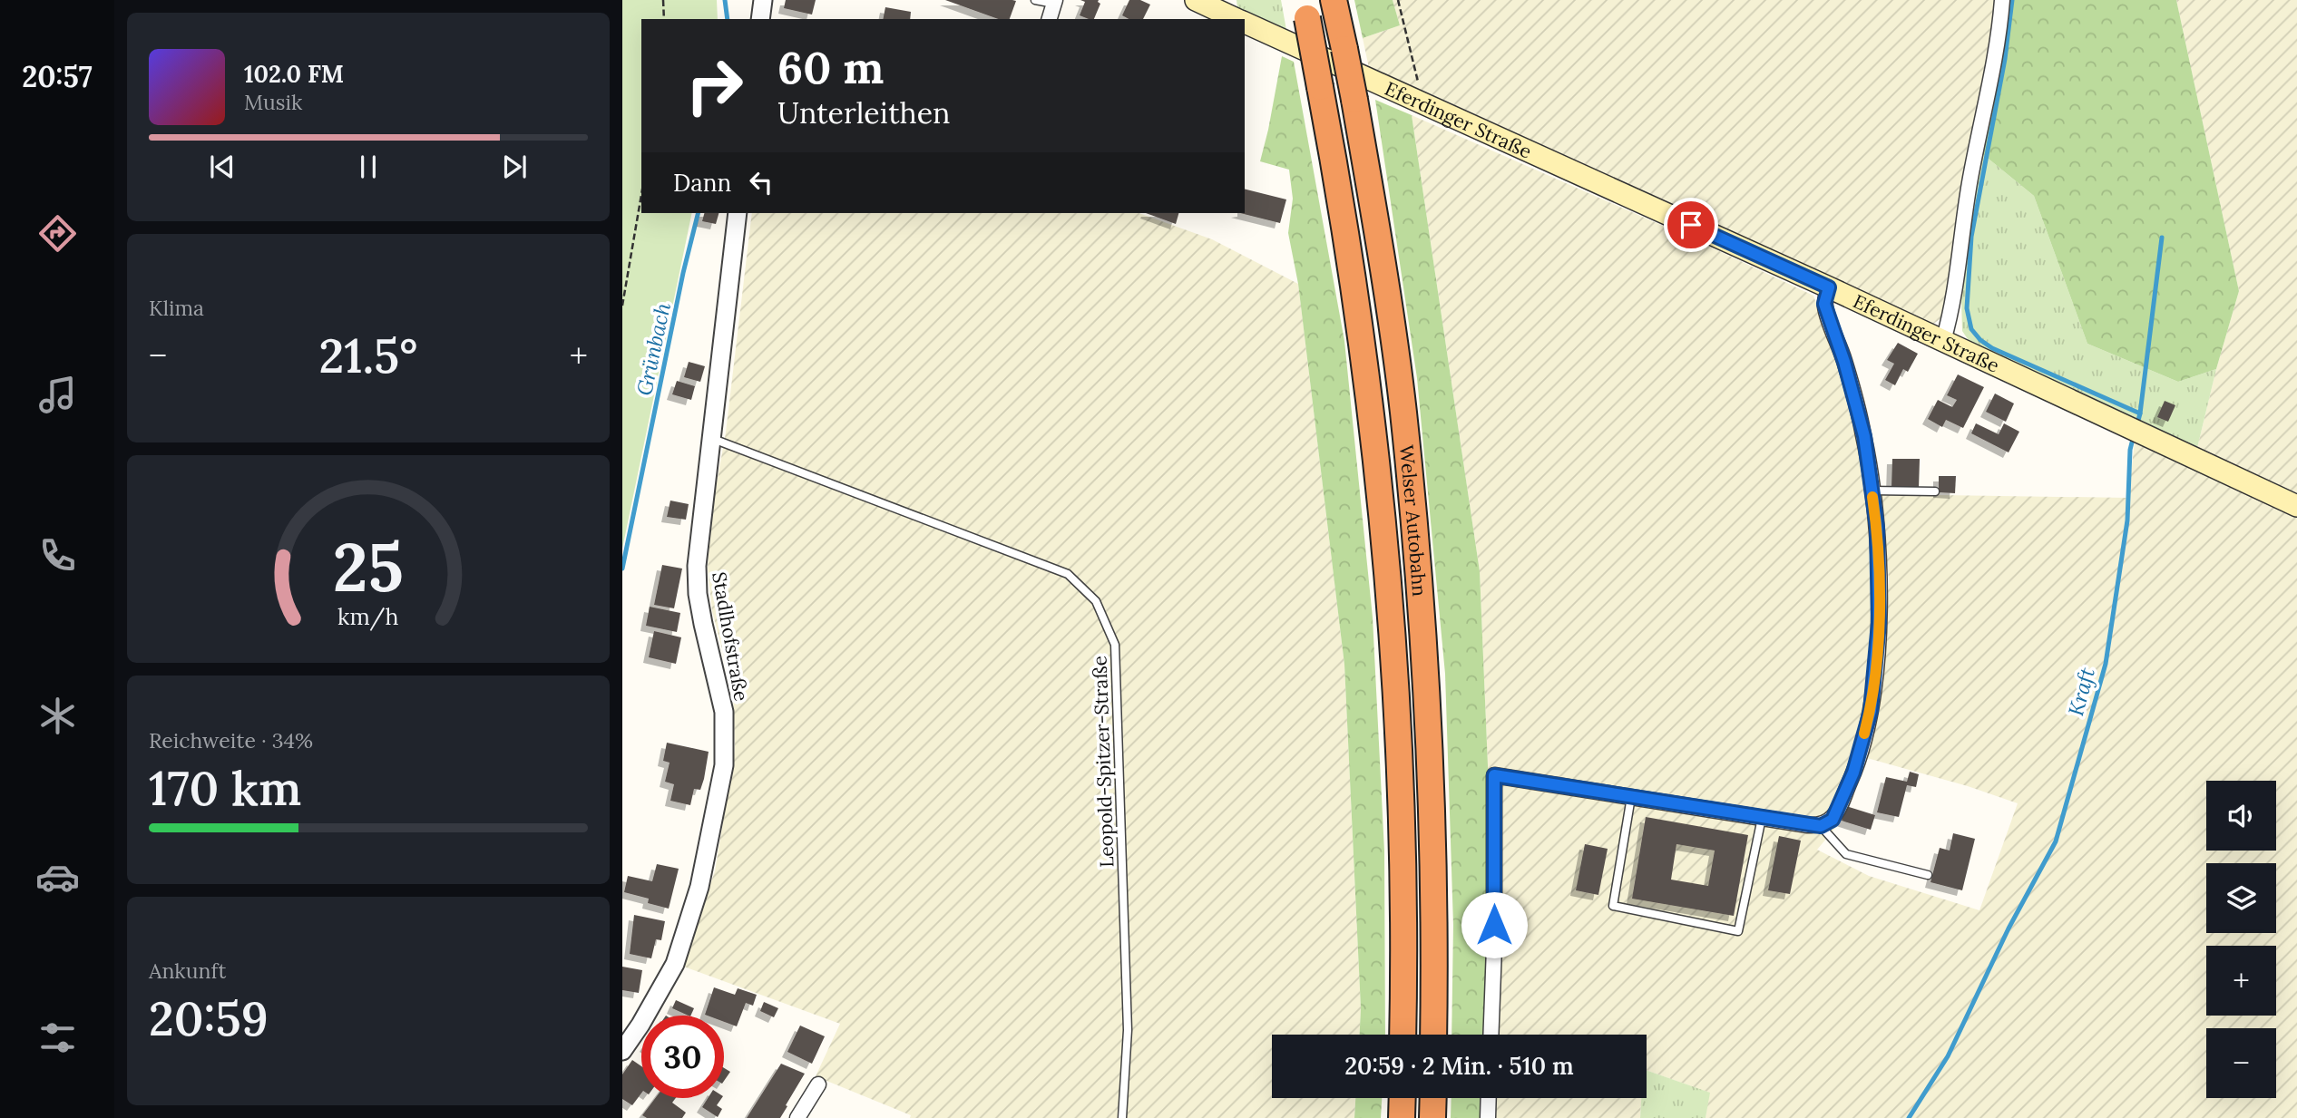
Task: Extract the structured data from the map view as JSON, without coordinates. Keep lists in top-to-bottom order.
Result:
{
  "streets": {
    "highway": ["Welser Autobahn"],
    "main road": ["Eferdinger Straße"],
    "street": ["Stadlhofstraße"],
    "lane": ["Leopold-Spitzer-Straße"]
  },
  "crossings": [
    ["Stadlhofstraße", "Leopold-Spitzer-Straße"]
  ],
  "water": ["Grünbach", "Kraft"],
  "page": {
    "tabs": "20:57",
    "turn": ["60 m", "Unterleithen"],
    "song": ["102.0 FM", "Musik"],
    "then": "Dann",
    "tile": [
      "Klima",
      ["Reichweite · 34%", "170 km"],
      ["Ankunft", "20:59"]
    ],
    "heat": ["−", "21.5°", "+"],
    "map_buttons": ["+", "−"],
    "limit": "30",
    "trip": "20:59 · 2 Min. · 510 m",
    "gauge": ["25", "km/h"]
  }
}
